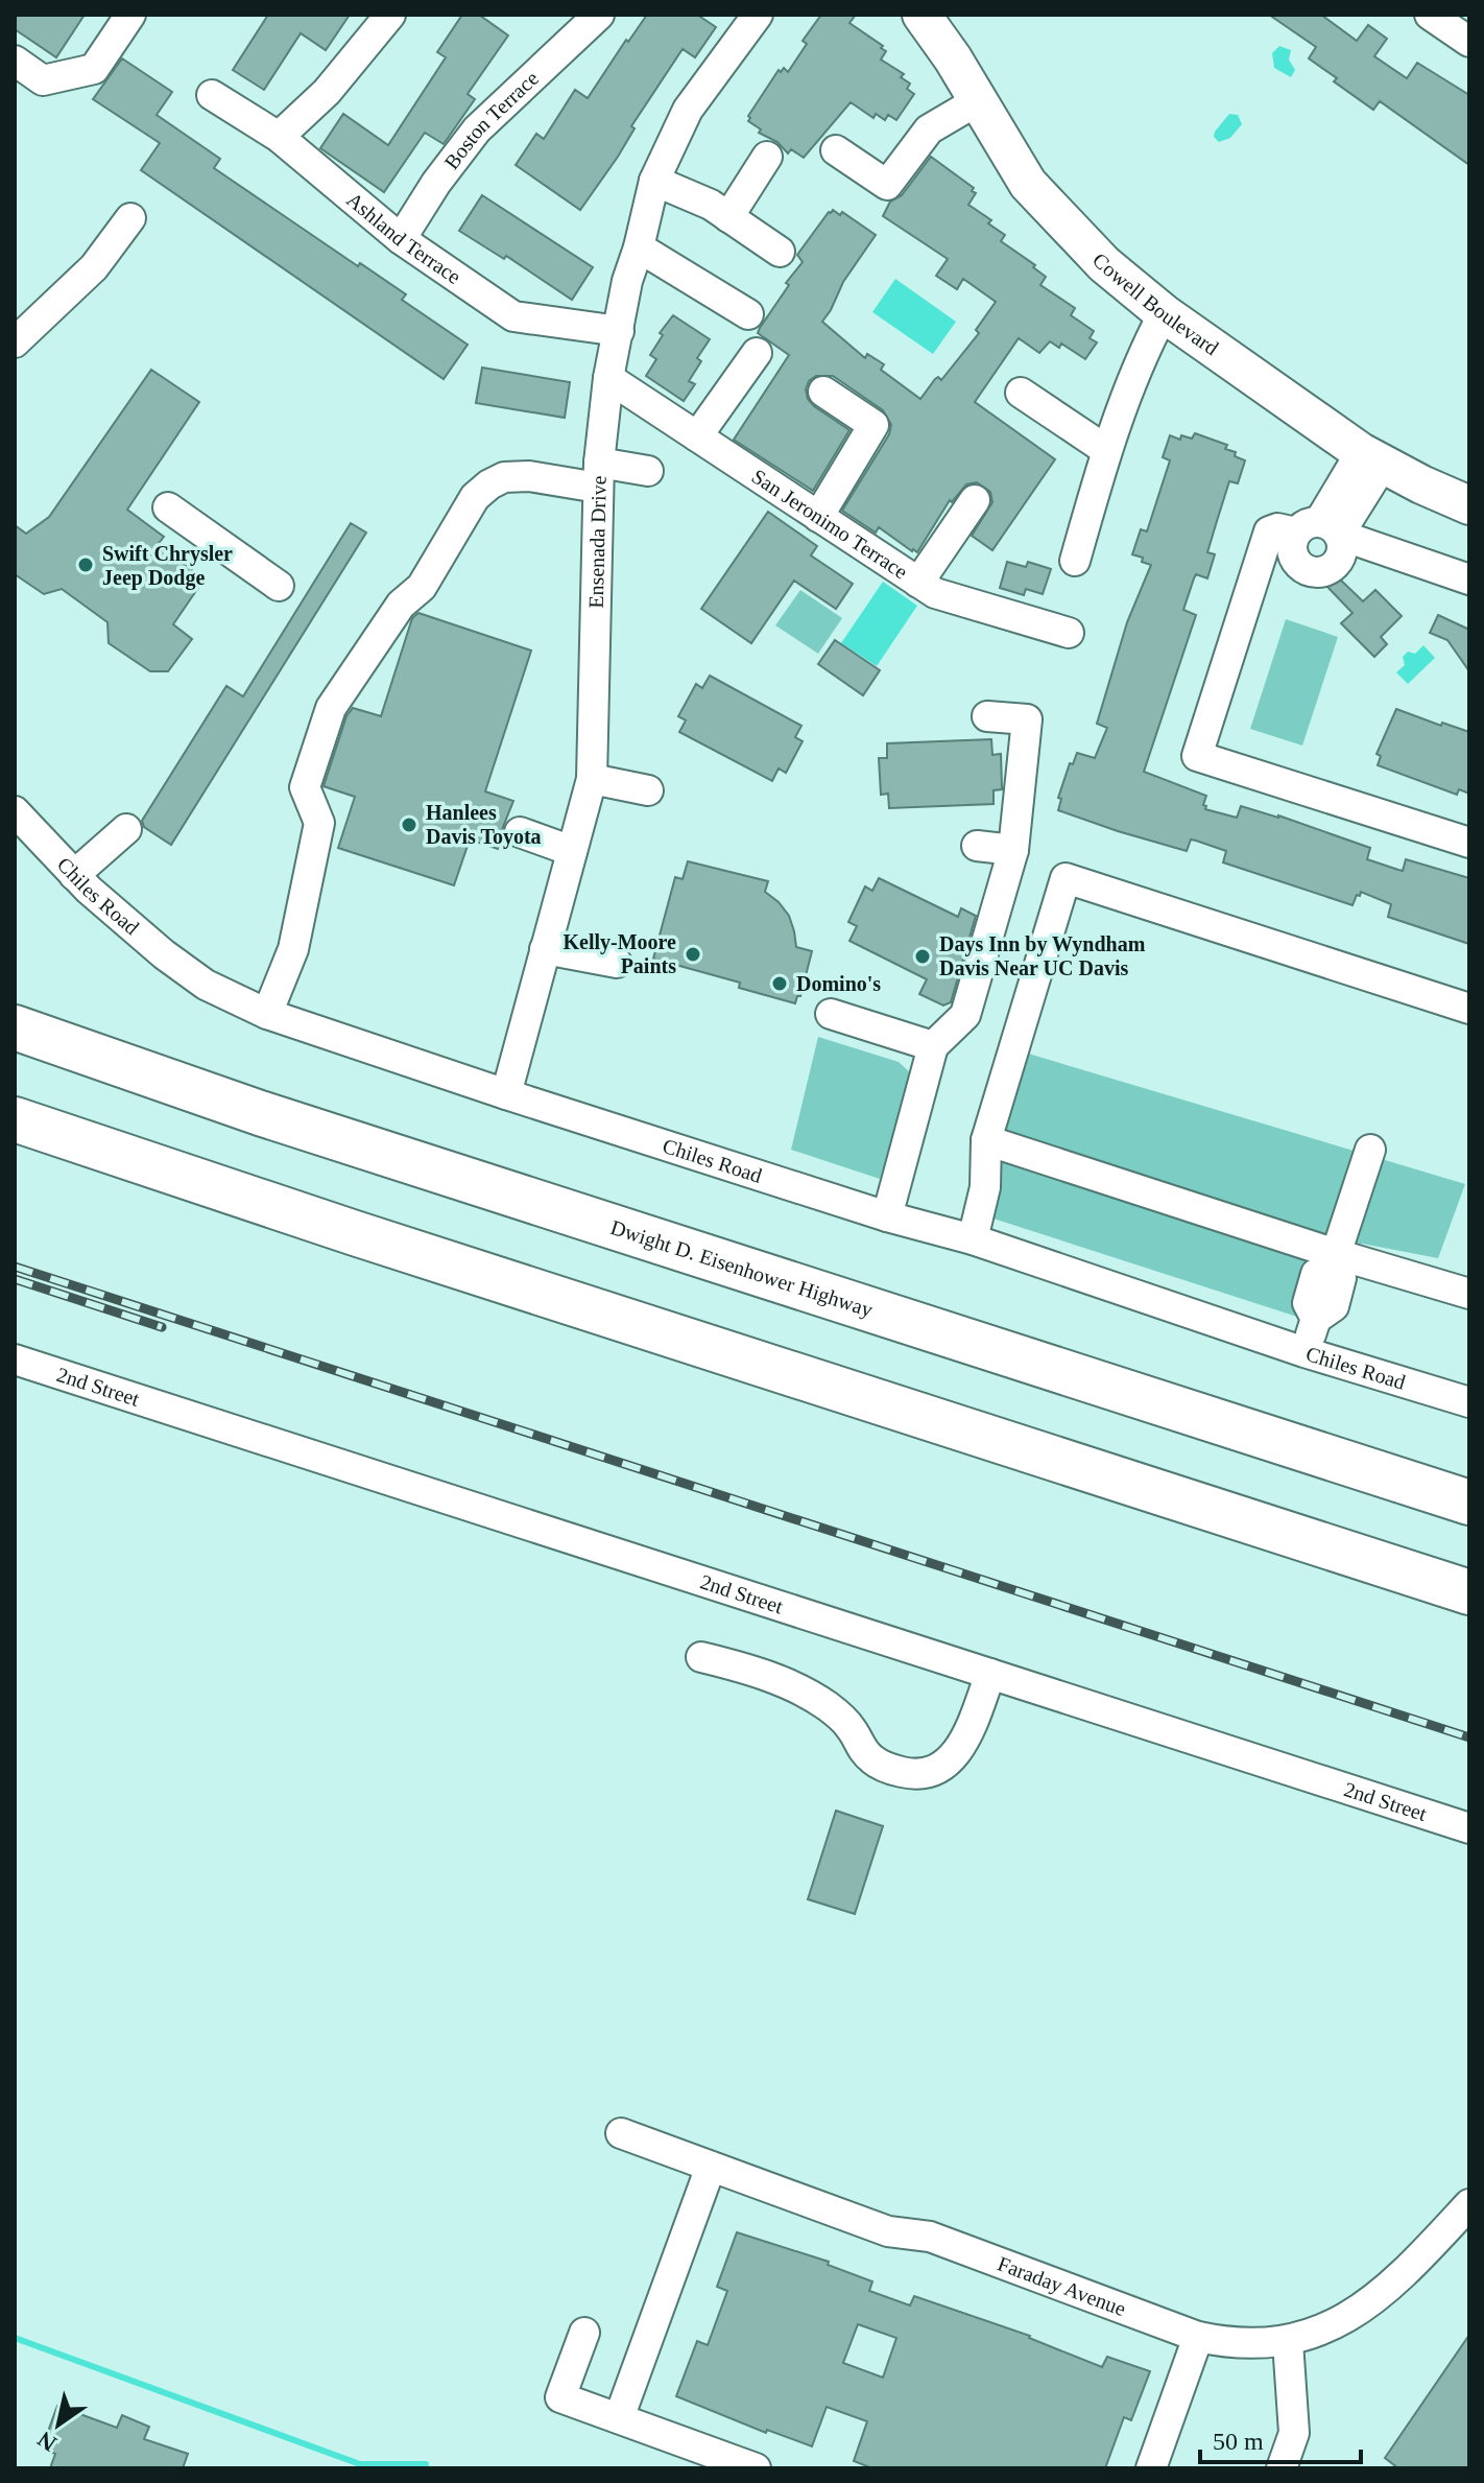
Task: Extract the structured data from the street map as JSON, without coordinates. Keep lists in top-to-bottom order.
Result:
{
  "streets": {
    "highway": ["Dwight D. Eisenhower Highway"],
    "main road": ["Cowell Boulevard"],
    "street": [
      "Boston Terrace",
      "Ashland Terrace",
      "San Jeronimo Terrace",
      "Ensenada Drive",
      "Chiles Road",
      "2nd Street",
      "Faraday Avenue"
    ]
  },
  "crossings": [
    ["Boston Terrace", "Ashland Terrace"],
    ["Ashland Terrace", "Ensenada Drive"],
    ["San Jeronimo Terrace", "Ensenada Drive"],
    ["Ensenada Drive", "Chiles Road"]
  ],
  "places": [
    "Swift Chrysler Jeep Dodge",
    "Hanlees Davis Toyota",
    "Kelly-Moore Paints",
    "Days Inn by Wyndham Davis Near UC Davis",
    "Domino's"
  ],
  "scale_bar": "50 m",
  "north": "bottom left"
}
